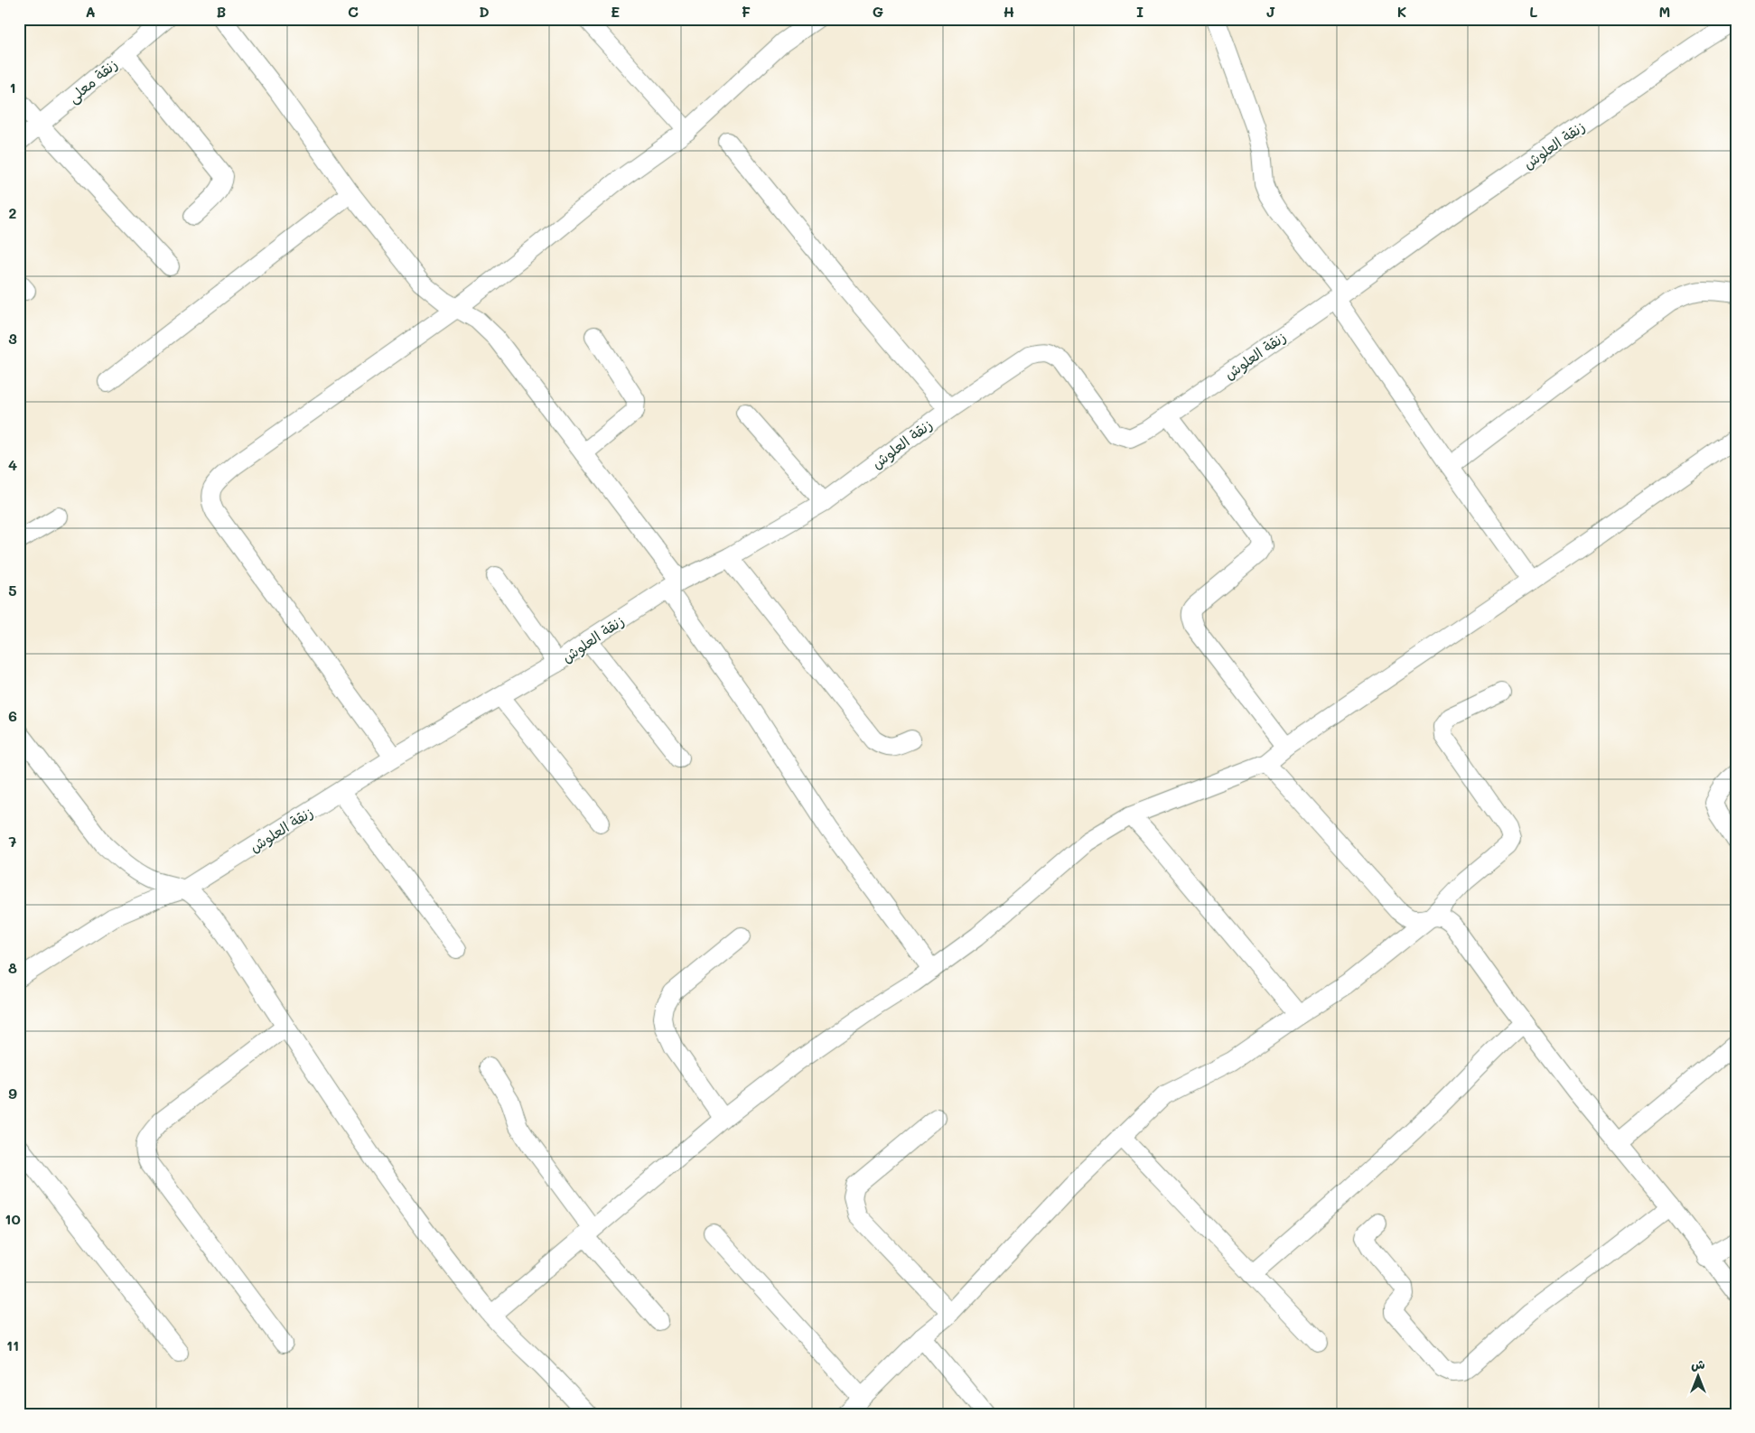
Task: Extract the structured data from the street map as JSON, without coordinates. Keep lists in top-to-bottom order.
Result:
{
  "streets": {
    "street": ["زنقة معلى", "زنقة العلوش"]
  },
  "north": "top",
  "grid": {
    "columns": [
      "A",
      "B",
      "C",
      "D",
      "E",
      "F",
      "G",
      "H",
      "I",
      "J",
      "K",
      "L",
      "M"
    ],
    "rows": [
      "1",
      "2",
      "3",
      "4",
      "5",
      "6",
      "7",
      "8",
      "9",
      "10",
      "11"
    ]
  }
}
